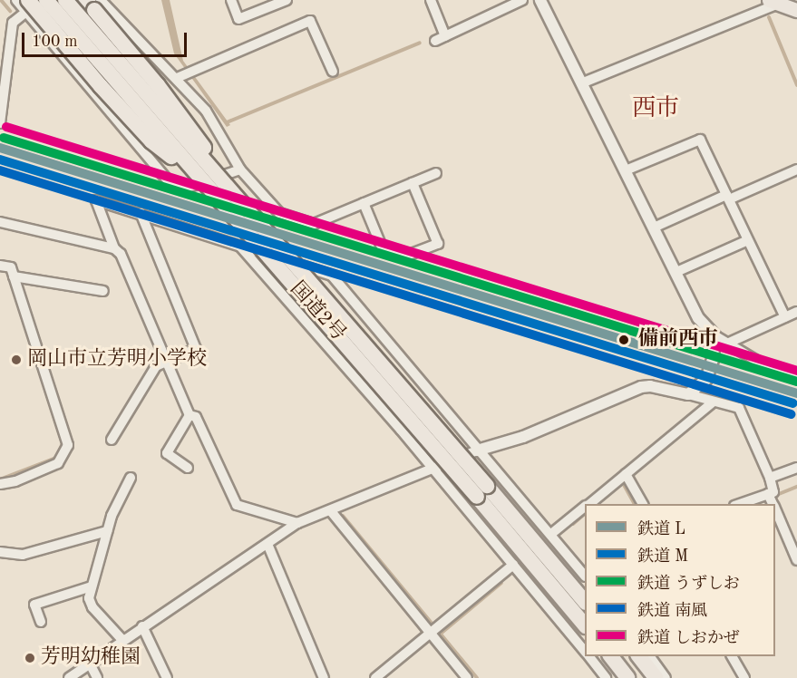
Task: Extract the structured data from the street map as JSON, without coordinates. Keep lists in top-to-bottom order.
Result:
{
  "streets": {
    "highway": ["国道2号"]
  },
  "districts": ["西市"],
  "places": ["備前西市", "岡山市立芳明小学校", "芳明幼稚園"],
  "lines": [
    "rail line しおかぜ",
    "rail line うずしお",
    "rail line L",
    "rail line M",
    "rail line 南風"
  ],
  "legend": [
    "鉄道 L",
    "鉄道 M",
    "鉄道 うずしお",
    "鉄道 南風",
    "鉄道 しおかぜ"
  ],
  "scale_bar": "100 m"
}
